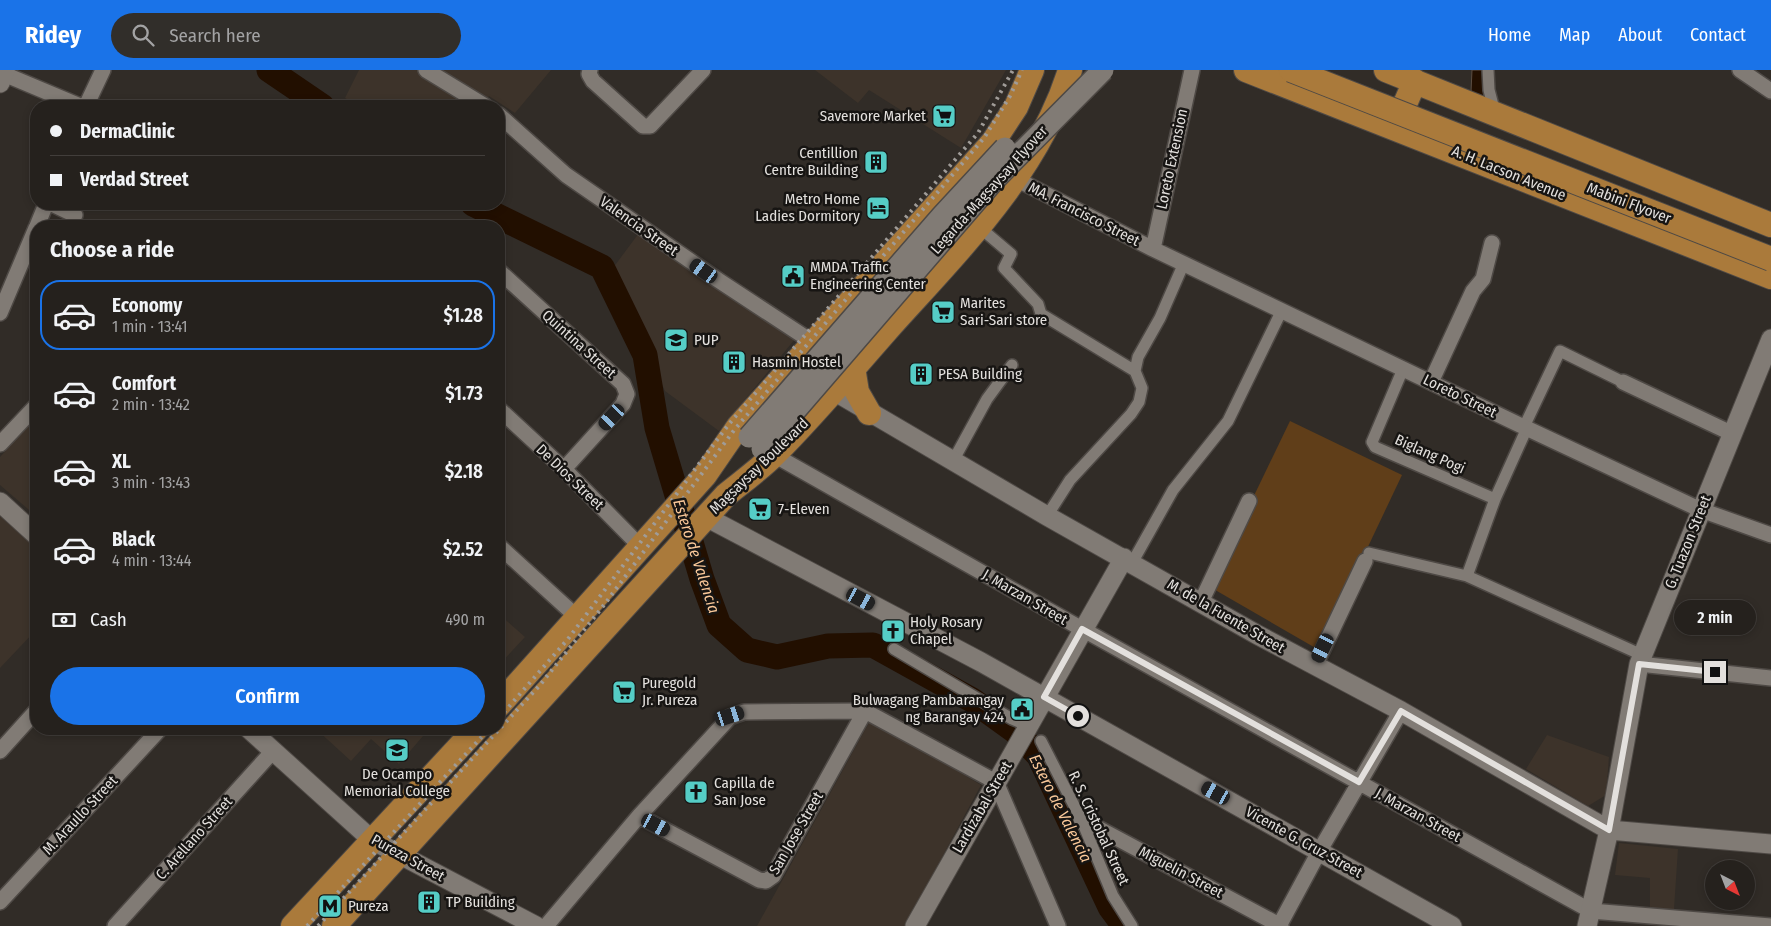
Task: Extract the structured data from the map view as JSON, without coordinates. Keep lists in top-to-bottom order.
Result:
{
  "streets": {
    "main road": [
      "A. H. Lacson Avenue",
      "Legarda-Magsaysay Flyover",
      "Mabini Flyover",
      "Magsaysay Boulevard"
    ],
    "street": [
      "Loreto Extension",
      "MA. Francisco Street",
      "Valencia Street",
      "Quintina Street",
      "Loreto Street",
      "Biglang Pogi",
      "De Dios Street",
      "G. Tuazon Street",
      "J. Marzan Street",
      "M. de la Fuente Street",
      "Lardizabal Street",
      "M. Araullo Street",
      "R. S. Cristobal Street",
      "San Jose Street",
      "C. Arellano Street",
      "Vicente G. Cruz Street",
      "Pureza Street",
      "Miguelin Street"
    ]
  },
  "crossings": [
    ["Loreto Extension", "MA. Francisco Street"],
    ["Loreto Extension", "Loreto Street"],
    ["Legarda-Magsaysay Flyover", "Magsaysay Boulevard"],
    ["Legarda-Magsaysay Flyover", "J. Marzan Street"],
    ["MA. Francisco Street", "Loreto Street"],
    ["MA. Francisco Street", "Magsaysay Boulevard"],
    ["Valencia Street", "Magsaysay Boulevard"],
    ["Quintina Street", "De Dios Street"],
    ["Loreto Street", "Biglang Pogi"],
    ["Loreto Street", "G. Tuazon Street"],
    ["Magsaysay Boulevard", "De Dios Street"],
    ["Magsaysay Boulevard", "J. Marzan Street"],
    ["Magsaysay Boulevard", "M. de la Fuente Street"],
    ["Magsaysay Boulevard", "Vicente G. Cruz Street"],
    ["Magsaysay Boulevard", "Pureza Street"],
    ["G. Tuazon Street", "J. Marzan Street"],
    ["G. Tuazon Street", "M. de la Fuente Street"],
    ["J. Marzan Street", "Lardizabal Street"],
    ["M. de la Fuente Street", "Lardizabal Street"],
    ["Lardizabal Street", "Vicente G. Cruz Street"],
    ["R. S. Cristobal Street", "Miguelin Street"],
    ["C. Arellano Street", "Pureza Street"]
  ],
  "water": ["Estero de Valencia"],
  "places": {
    "supermarket": [
      "Savemore Market",
      "Marites Sari-Sari store",
      "7-Eleven",
      "Puregold Jr. Pureza"
    ],
    "building": [
      "Centillion Centre Building",
      "Hasmin Hostel",
      "PESA Building",
      "TP Building"
    ],
    "hotel": ["Metro Home Ladies Dormitory"],
    "public building": ["MMDA Traffic Engineering Center", "Bulwagang Pambarangay ng Barangay 424"],
    "school or university": ["PUP", "De Ocampo Memorial College"],
    "church": ["Holy Rosary Chapel", "Capilla de San Jose"],
    "metro station": ["Pureza"]
  },
  "north": "bottom right",
  "page": {
    "header": "Ridey",
    "search": "Search here",
    "nav": [
      "Home",
      "Map",
      "About",
      "Contact"
    ],
    "banner": ["DermaClinic", "Verdad Street"],
    "heading": "Choose a ride",
    "list": [
      {
        "name": "Economy",
        "note": "1 min · 13:41",
        "value": "$1.28"
      },
      {
        "name": "Comfort",
        "note": "2 min · 13:42",
        "value": "$1.73"
      },
      {
        "name": "XL",
        "note": "3 min · 13:43",
        "value": "$2.18"
      },
      {
        "name": "Black",
        "note": "4 min · 13:44",
        "value": "$2.52"
      }
    ],
    "pay": ["Cash", "490 m"],
    "bubble": "2 min",
    "buttons": "Confirm"
  }
}
